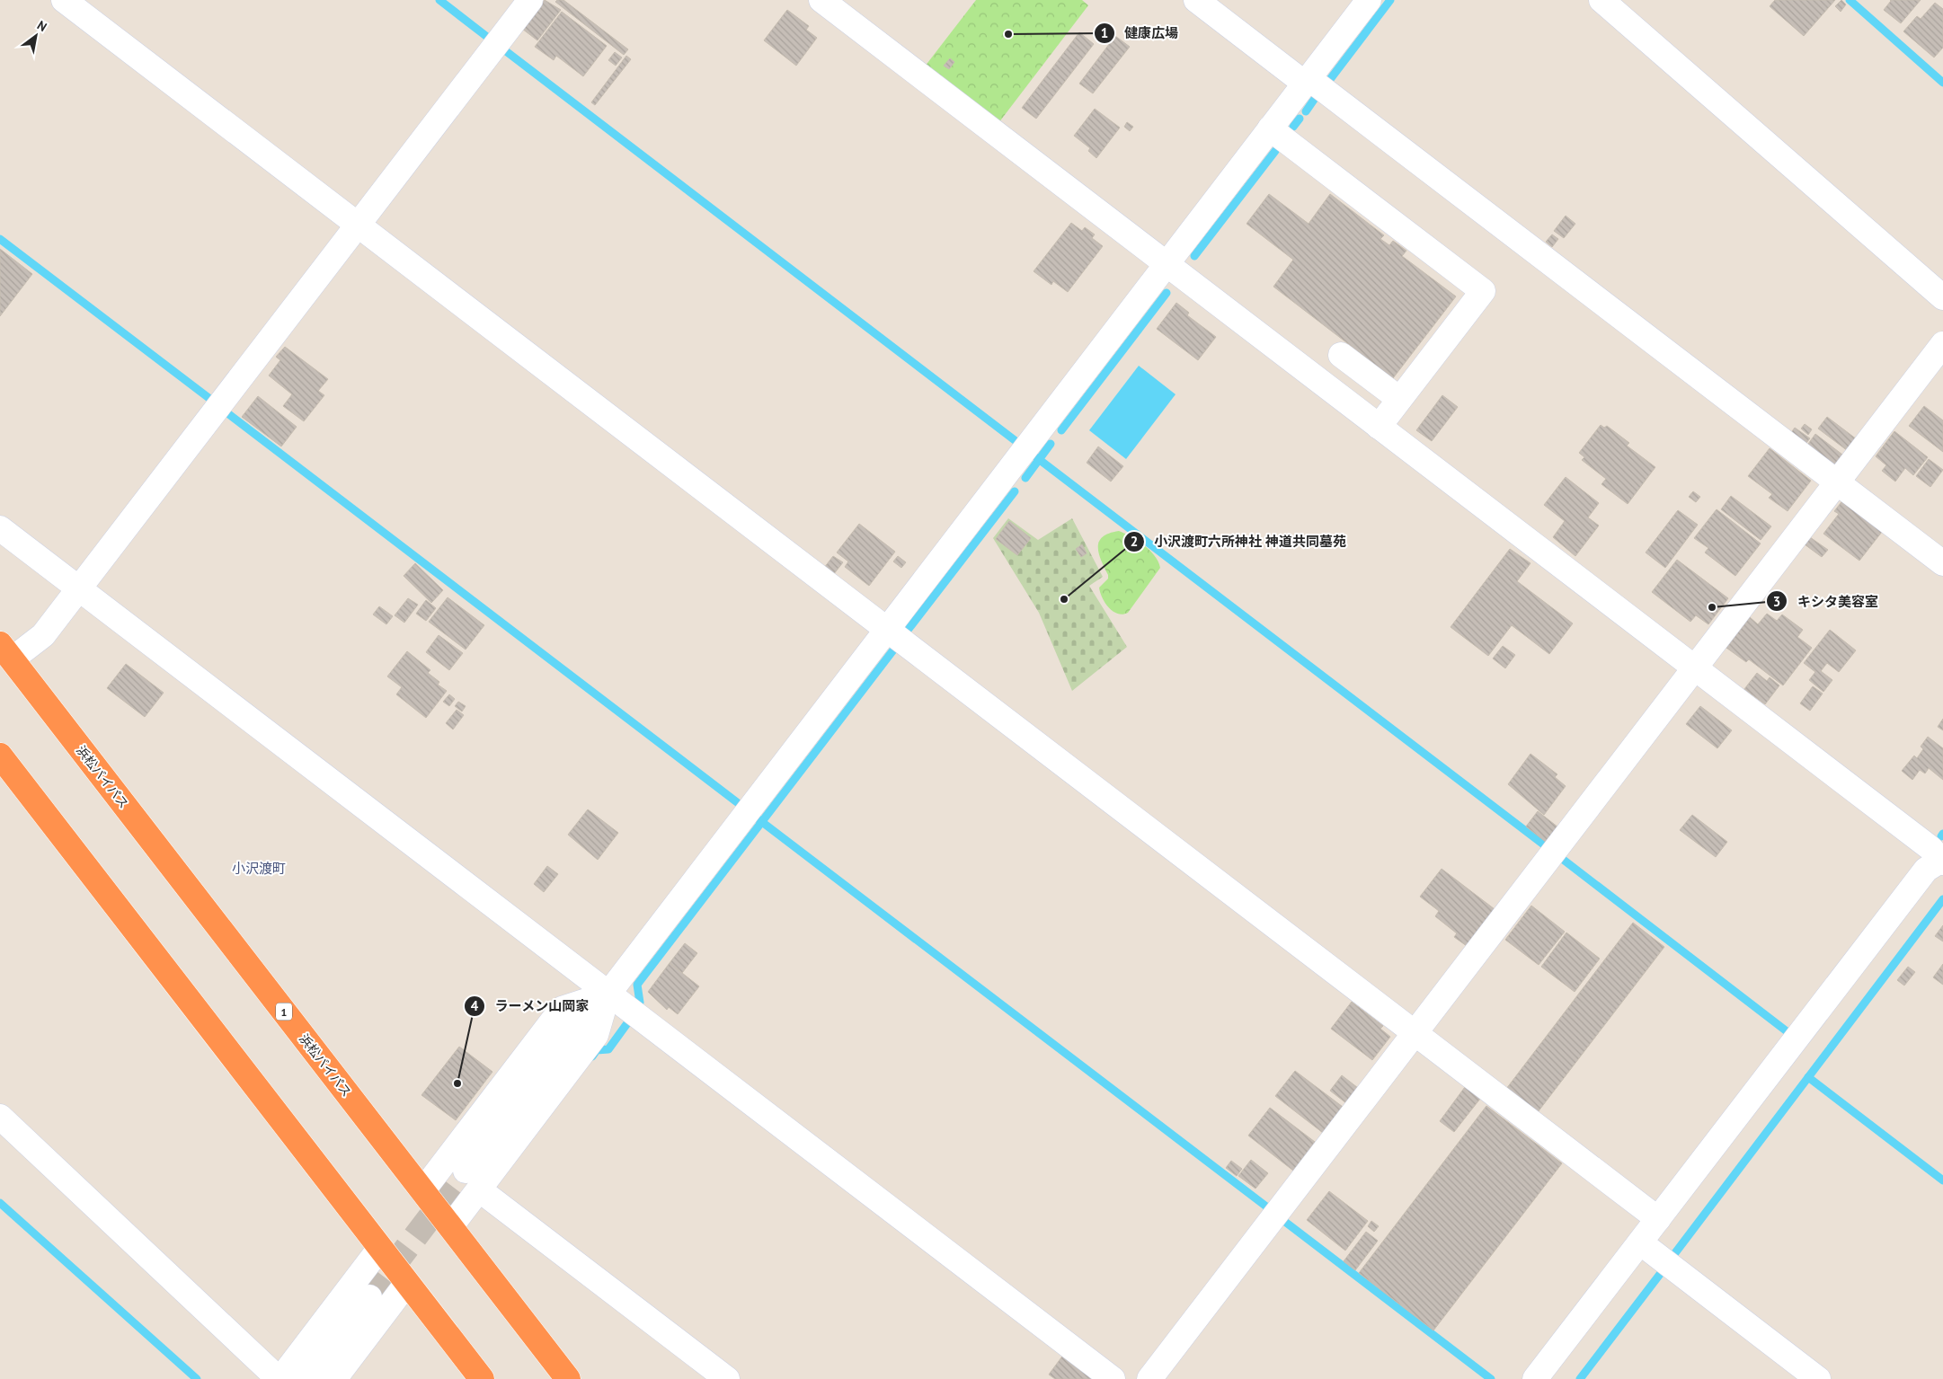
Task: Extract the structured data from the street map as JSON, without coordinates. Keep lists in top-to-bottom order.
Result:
{
  "streets": {
    "highway": ["浜松バイパス", "1"]
  },
  "districts": ["小沢渡町"],
  "places": [
    "健康広場",
    "小沢渡町六所神社 神道共同墓苑",
    "キシタ美容室",
    "ラーメン山岡家"
  ],
  "north": "top right"
}
